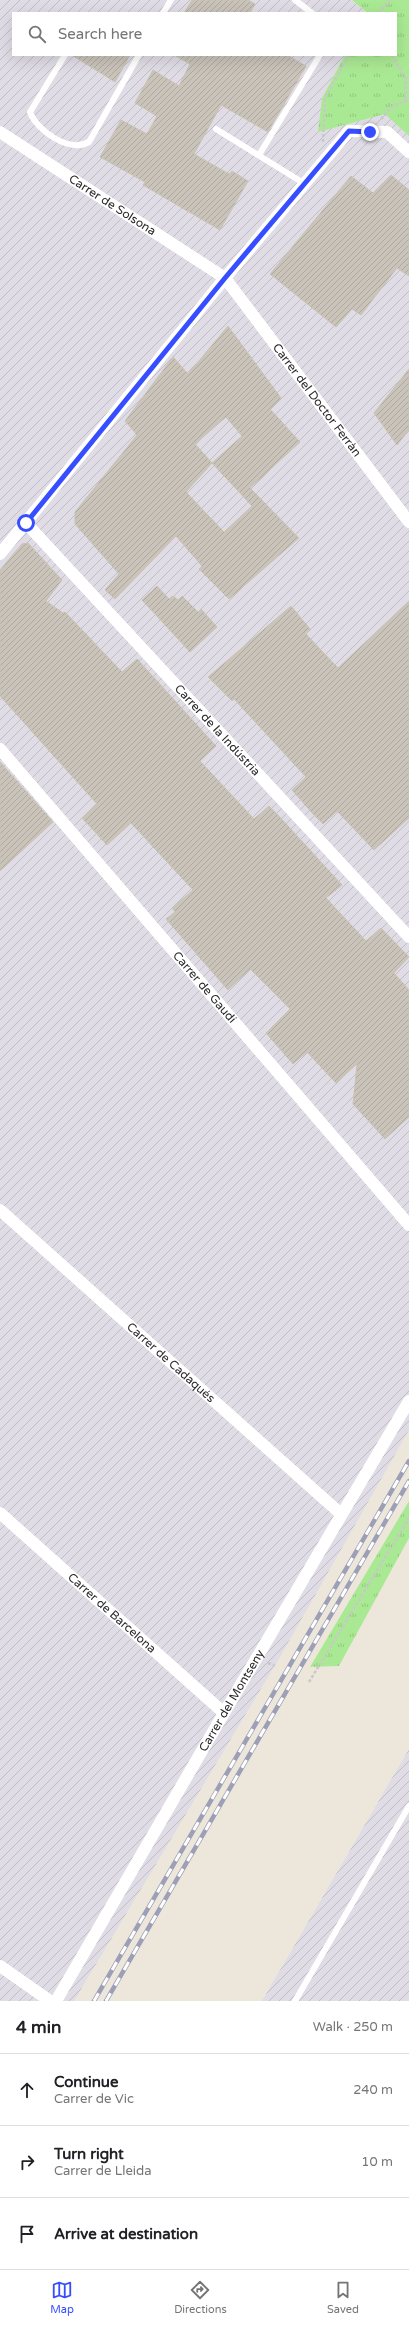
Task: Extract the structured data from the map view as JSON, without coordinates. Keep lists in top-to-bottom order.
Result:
{
  "streets": {
    "street": [
      "Carrer de Solsona",
      "Carrer del Doctor Ferràn",
      "Carrer de la Indústria",
      "Carrer de Gaudí",
      "Carrer de Cadaqués",
      "Carrer de Barcelona",
      "Carrer del Montseny"
    ]
  },
  "crossings": [
    ["Carrer de Solsona", "Carrer del Doctor Ferràn"],
    ["Carrer de Cadaqués", "Carrer del Montseny"],
    ["Carrer de Barcelona", "Carrer del Montseny"]
  ],
  "page": {
    "search": "Search here",
    "heading": ["4 min", "Walk · 250 m"],
    "list": [
      ["Continue", "Carrer de Vic", "240 m"],
      ["Turn right", "Carrer de Lleida", "10 m"],
      "Arrive at destination"
    ],
    "nav": ["Map", "Directions", "Saved"]
  }
}
